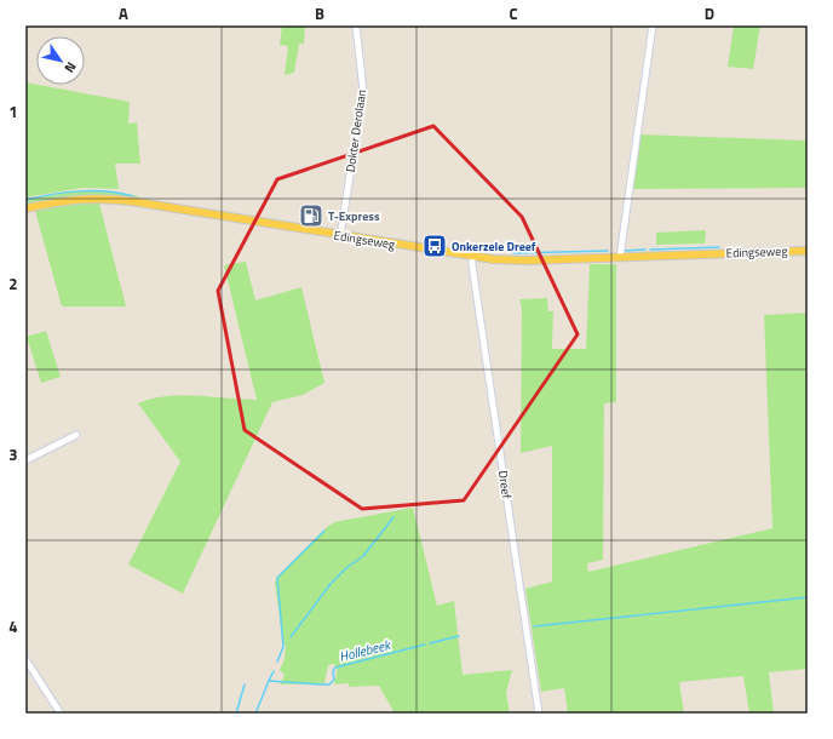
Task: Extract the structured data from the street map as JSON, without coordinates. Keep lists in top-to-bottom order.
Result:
{
  "streets": {
    "main road": ["Edingseweg"],
    "street": ["Dokter Derolaan", "Dreef"]
  },
  "crossings": [
    ["Dokter Derolaan", "Edingseweg"],
    ["Edingseweg", "Dreef"]
  ],
  "water": ["Hollebeek"],
  "places": {
    "fuel station": ["T-Express"],
    "bus stop": ["Onkerzele Dreef"]
  },
  "north": "bottom right",
  "grid": {
    "columns": [
      "A",
      "B",
      "C",
      "D"
    ],
    "rows": [
      "1",
      "2",
      "3",
      "4"
    ]
  }
}
